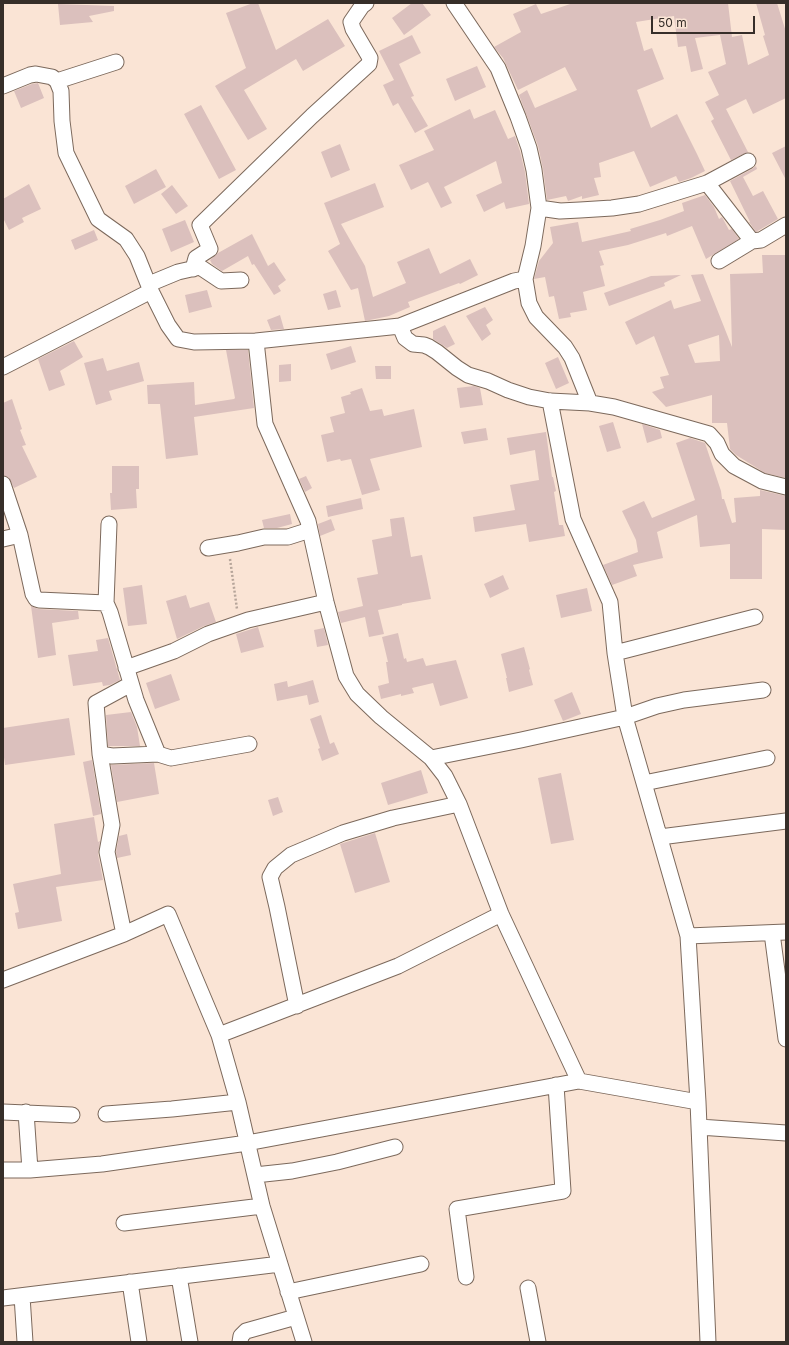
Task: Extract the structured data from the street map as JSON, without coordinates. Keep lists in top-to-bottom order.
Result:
{
  "scale_bar": "50 m"
}
